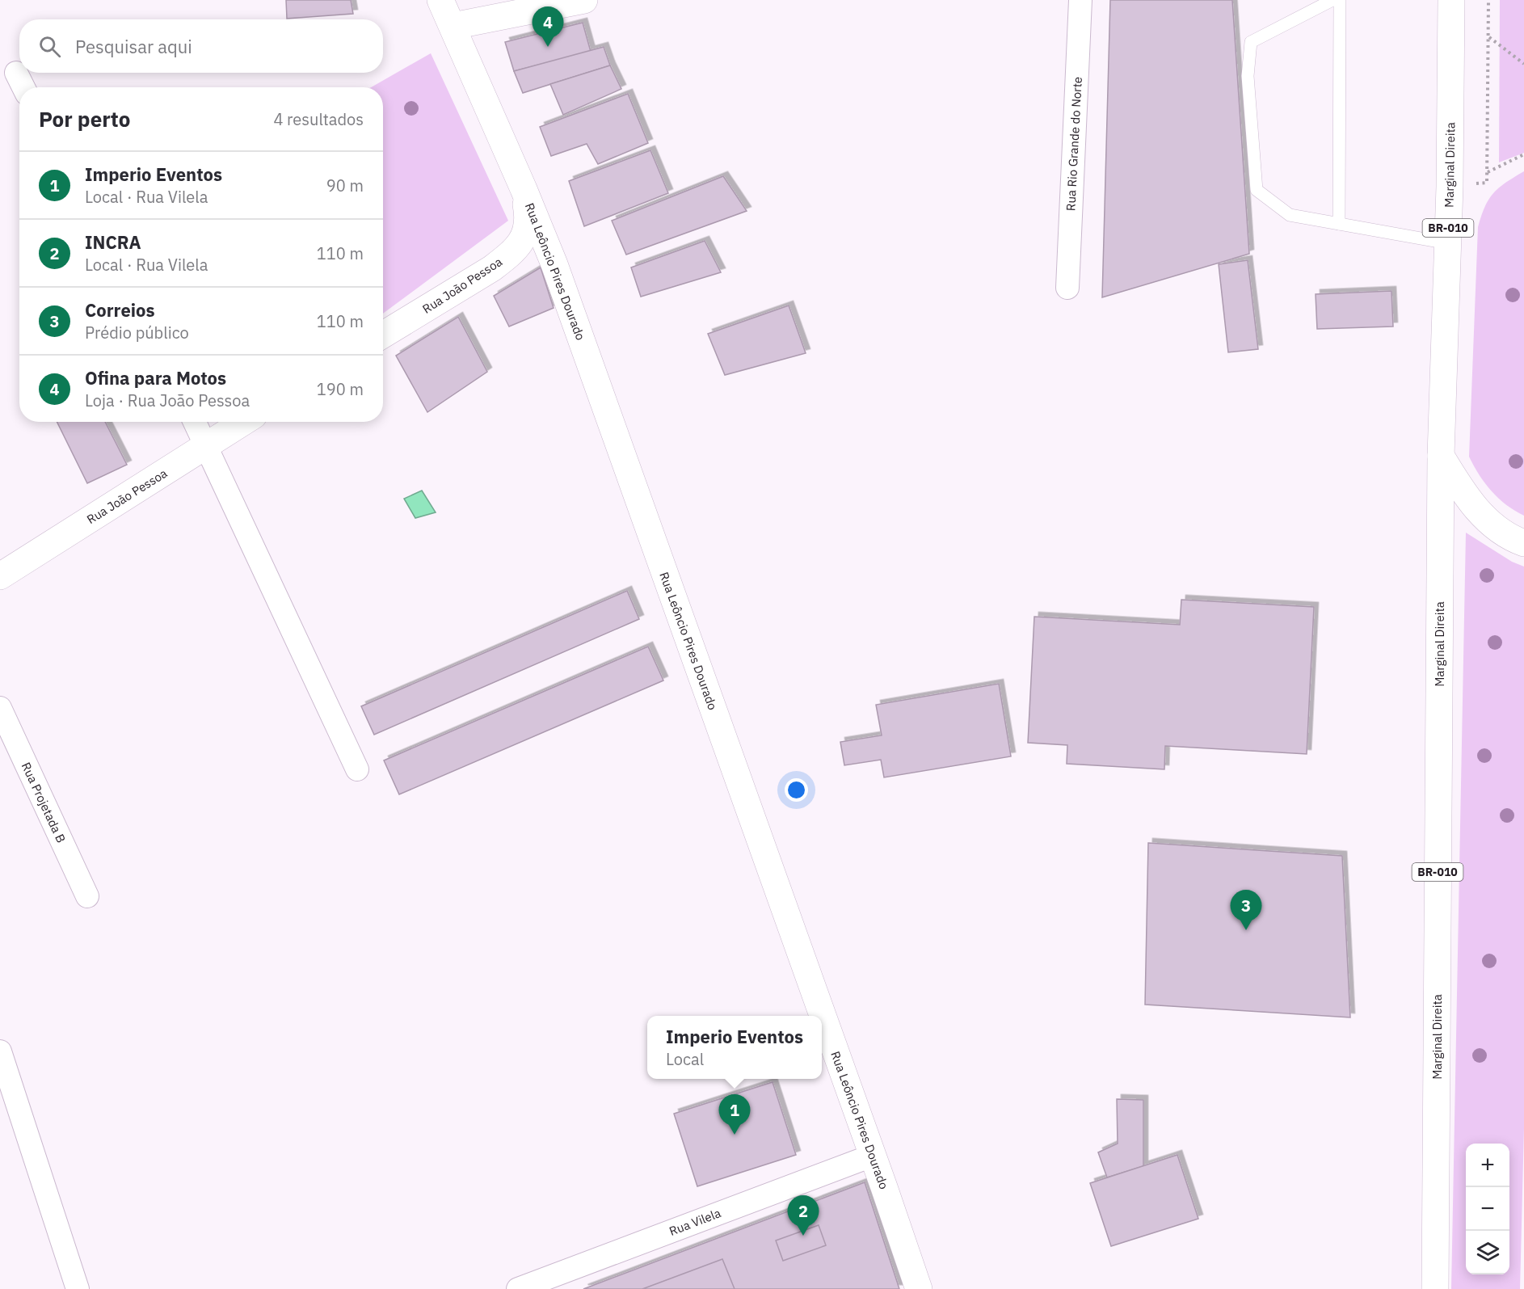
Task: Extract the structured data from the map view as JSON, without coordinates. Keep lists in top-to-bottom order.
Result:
{
  "streets": {
    "main road": [
      "Marginal Direita",
      "BR-010",
      "Rua Leôncio Pires Dourado",
      "Rua João Pessoa"
    ],
    "street": ["Rua Rio Grande do Norte", "Rua Projetada B", "Rua Vilela"]
  },
  "crossings": [
    ["Rua Leôncio Pires Dourado", "Rua João Pessoa"],
    ["Rua Leôncio Pires Dourado", "Rua Vilela"]
  ],
  "page": {
    "pins": [
      "4",
      "3",
      "1",
      "2"
    ],
    "search": "Pesquisar aqui",
    "heading": ["Por perto", "4 resultados"],
    "list": [
      {
        "mark": "1",
        "name": "Imperio Eventos",
        "note": "Local · Rua Vilela",
        "value": "90 m"
      },
      {
        "mark": "2",
        "name": "INCRA",
        "note": "Local · Rua Vilela",
        "value": "110 m"
      },
      {
        "mark": "3",
        "name": "Correios",
        "note": "Prédio público",
        "value": "110 m"
      },
      {
        "mark": "4",
        "name": "Ofina para Motos",
        "note": "Loja · Rua João Pessoa",
        "value": "190 m"
      }
    ],
    "popup": ["Imperio Eventos", "Local"],
    "map_buttons": ["+", "−"]
  }
}
